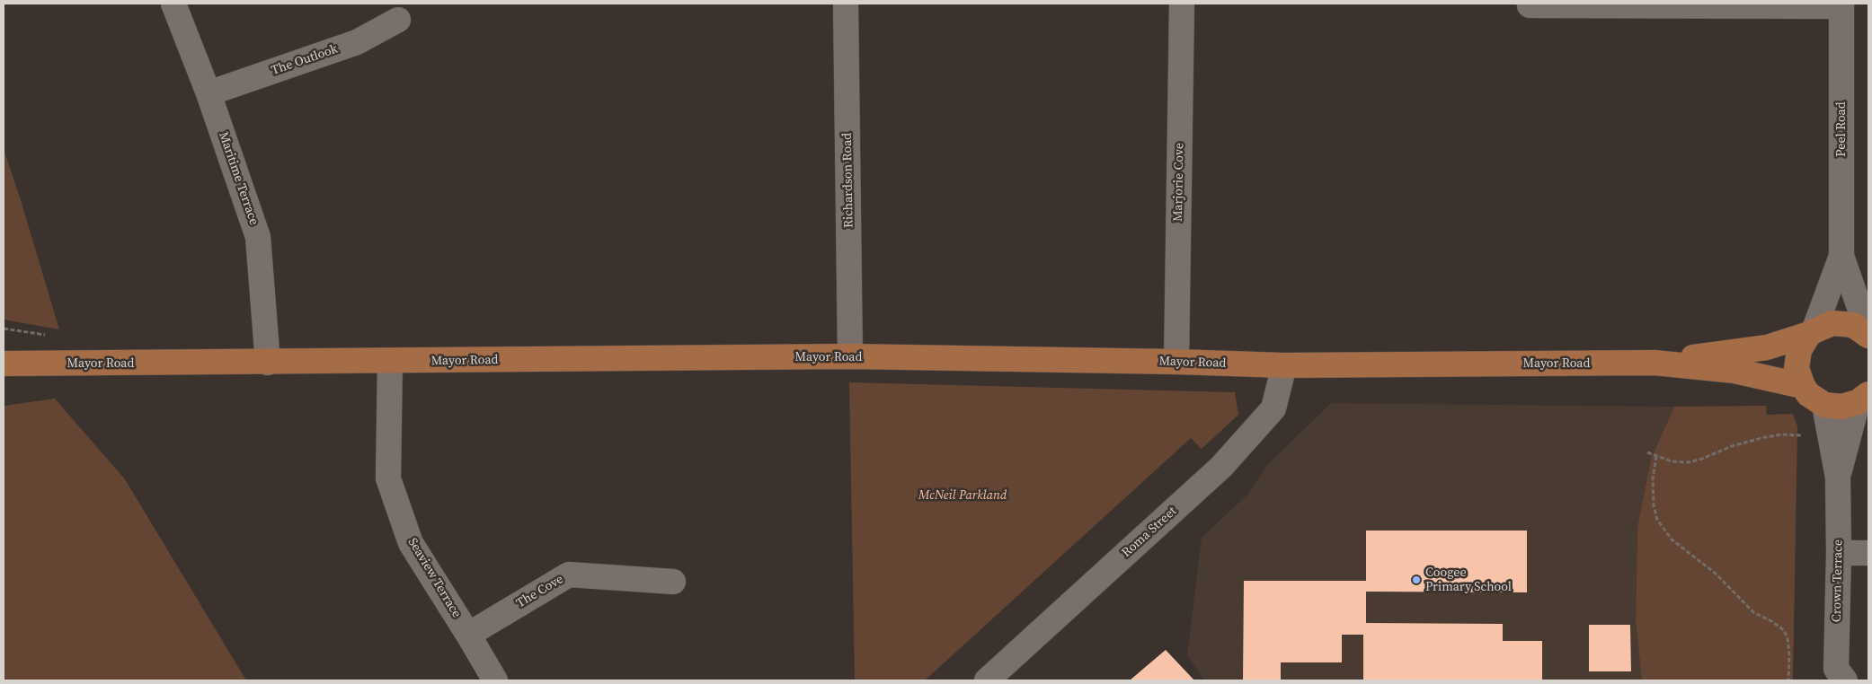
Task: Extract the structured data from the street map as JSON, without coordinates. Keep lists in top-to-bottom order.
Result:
{
  "streets": {
    "main road": ["Mayor Road"],
    "street": [
      "The Outlook",
      "Peel Road",
      "Maritime Terrace",
      "Richardson Road",
      "Marjorie Cove",
      "Roma Street",
      "Seaview Terrace",
      "Crown Terrace",
      "The Cove"
    ]
  },
  "crossings": [
    ["The Outlook", "Maritime Terrace"],
    ["Peel Road", "Mayor Road"],
    ["Maritime Terrace", "Mayor Road"],
    ["Richardson Road", "Mayor Road"],
    ["Marjorie Cove", "Mayor Road"],
    ["Mayor Road", "Roma Street"],
    ["Mayor Road", "Seaview Terrace"],
    ["Seaview Terrace", "The Cove"]
  ],
  "parks": ["McNeil Parkland"],
  "places": ["Coogee Primary School"]
}
